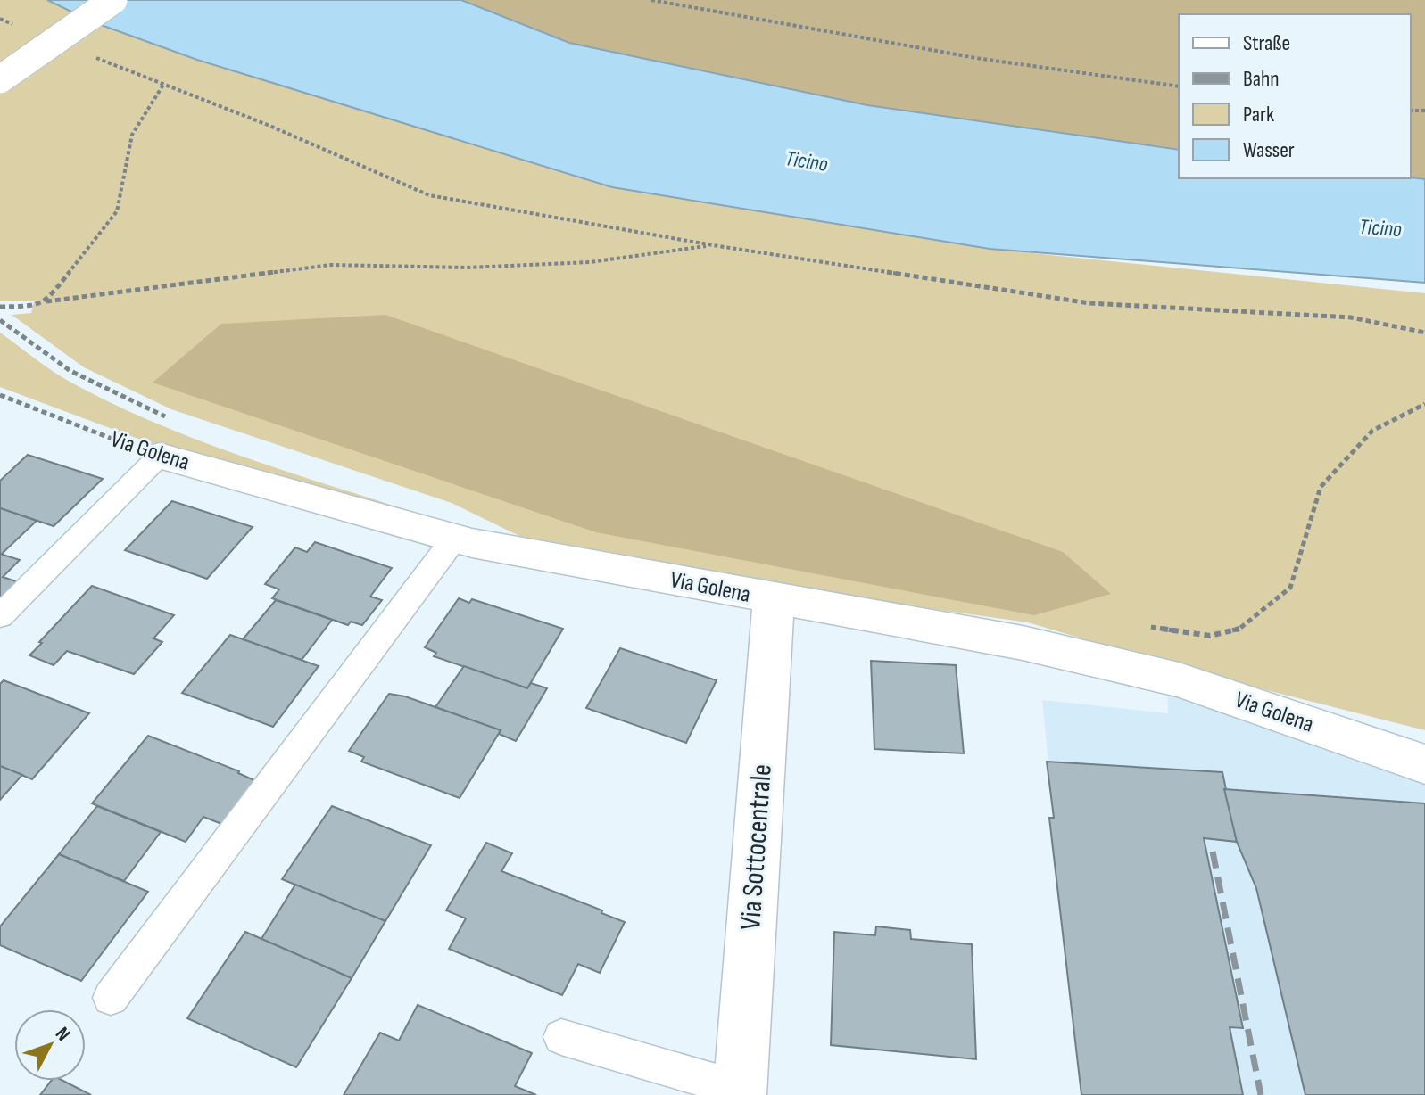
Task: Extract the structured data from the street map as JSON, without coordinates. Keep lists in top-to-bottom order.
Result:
{
  "streets": {
    "street": ["Via Golena", "Via Sottocentrale"]
  },
  "crossings": [
    ["Via Golena", "Via Sottocentrale"]
  ],
  "water": ["Ticino"],
  "legend": [
    "Straße",
    "Bahn",
    "Park",
    "Wasser"
  ],
  "north": "top right"
}
